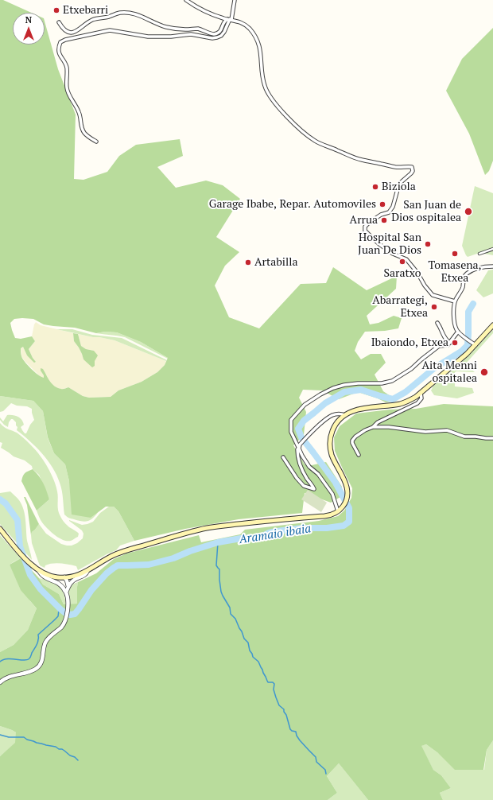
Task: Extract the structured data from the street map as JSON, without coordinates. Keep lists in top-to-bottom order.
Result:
{
  "water": ["Aramaio ibaia"],
  "places": [
    "Etxebarri",
    "Biziola",
    "Garage Ibabe, Repar. Automoviles",
    "San Juan de Dios ospitalea",
    "Arrua",
    "Hospital San Juan De Dios",
    "Tomasena, Etxea",
    "Saratxo",
    "Artabilla",
    "Abarrategi, Etxea",
    "Ibaiondo, Etxea",
    "Aita Menni ospitalea"
  ],
  "north": "top"
}
